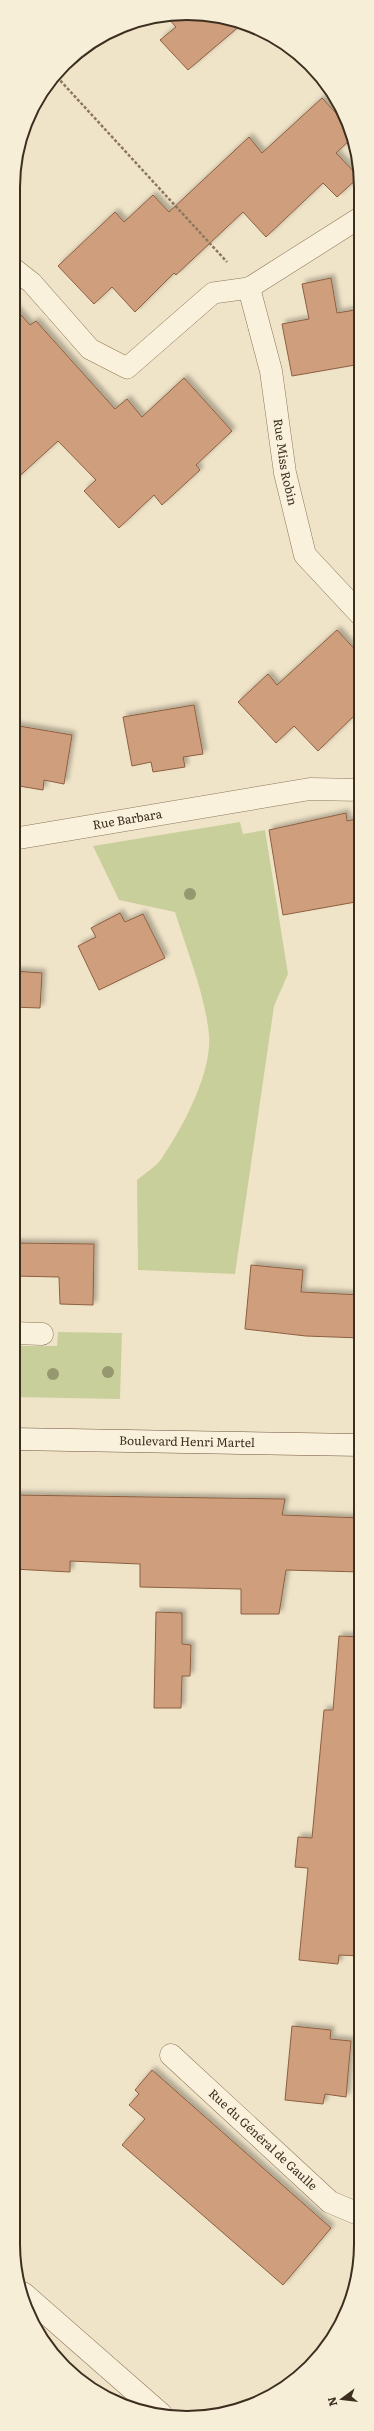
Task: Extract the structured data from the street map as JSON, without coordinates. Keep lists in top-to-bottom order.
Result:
{
  "streets": {
    "street": [
      "Rue Miss Robin",
      "Rue Barbara",
      "Boulevard Henri Martel",
      "Rue du Général de Gaulle"
    ]
  },
  "north": "left"
}
